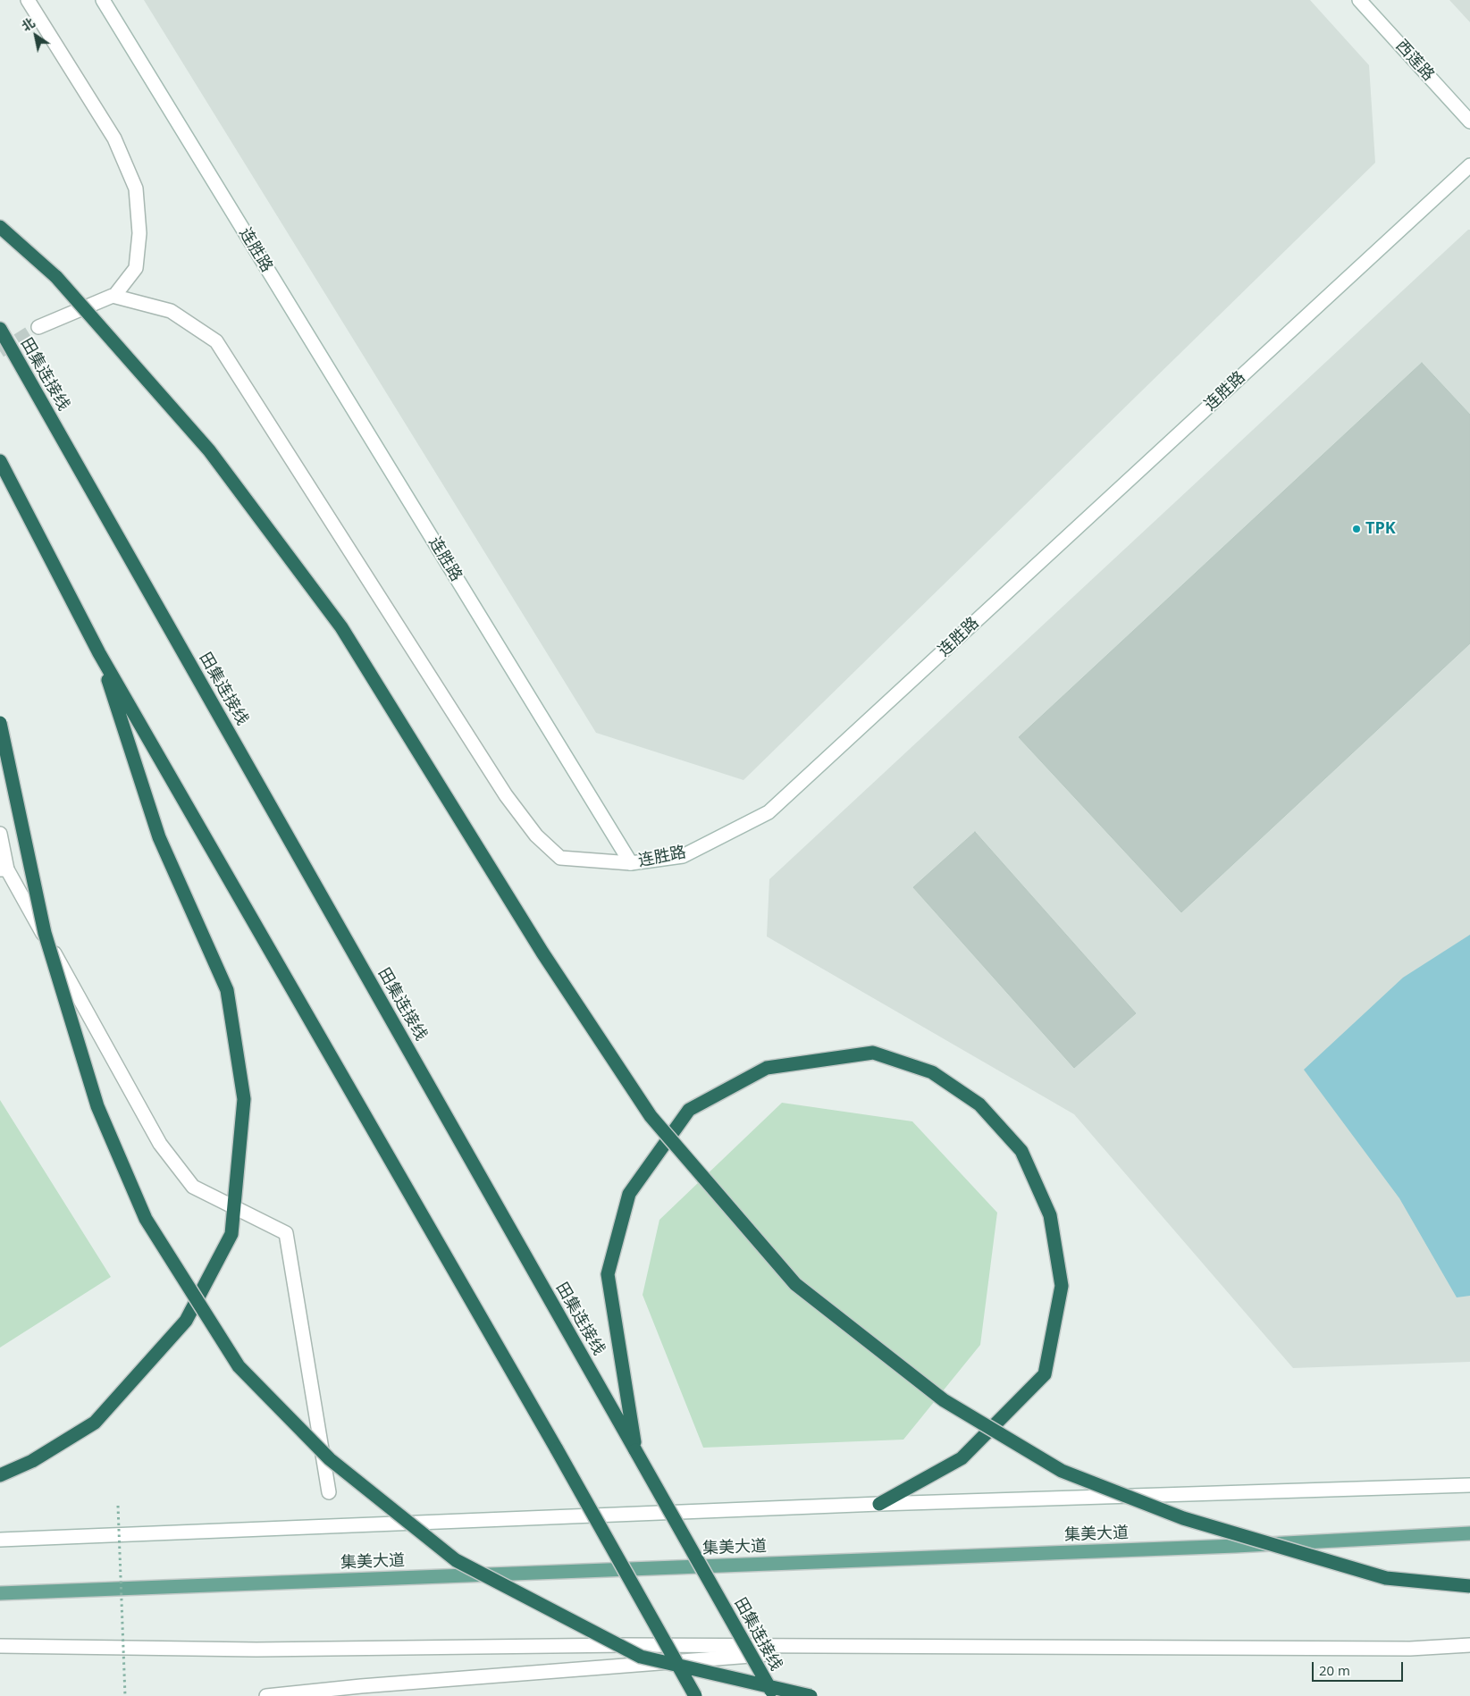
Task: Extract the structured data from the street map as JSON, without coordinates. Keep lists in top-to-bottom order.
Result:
{
  "streets": {
    "highway": ["田集连接线"],
    "main road": ["集美大道"],
    "street": ["西莲路", "连胜路"]
  },
  "places": ["TPK"],
  "scale_bar": "20 m",
  "north": "top left"
}
